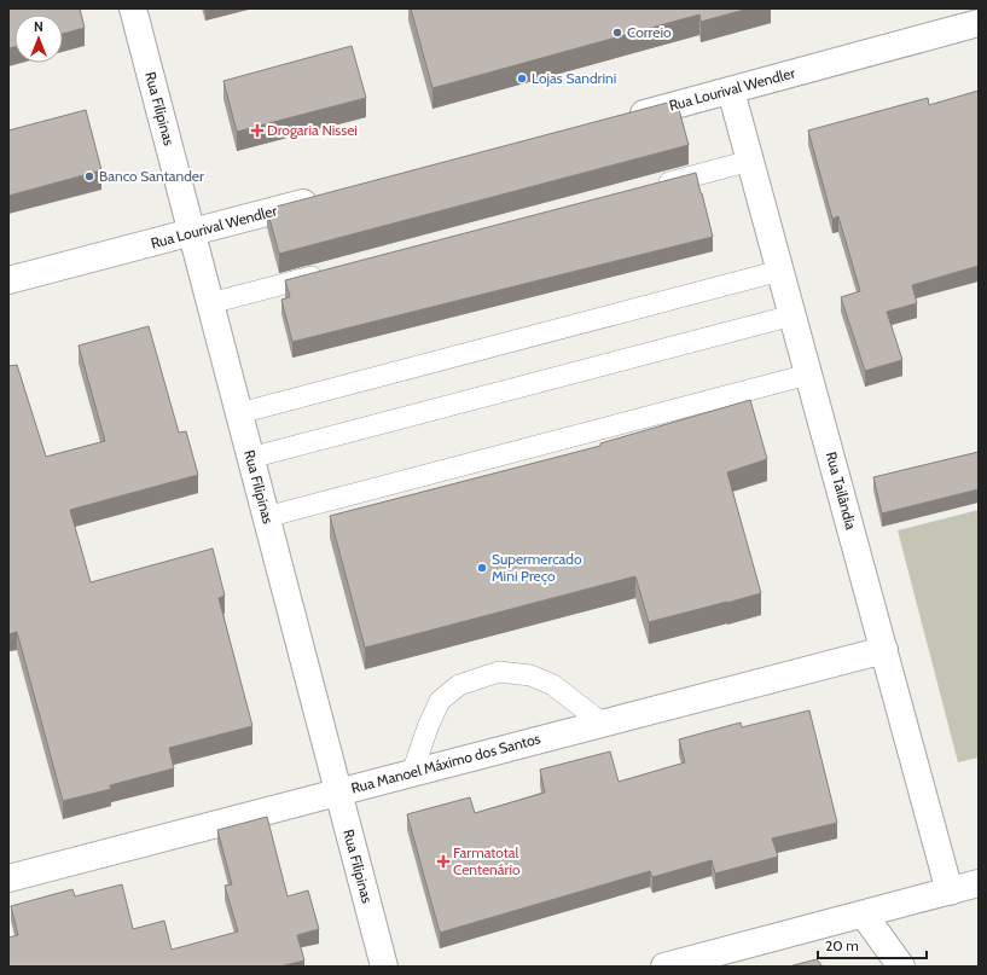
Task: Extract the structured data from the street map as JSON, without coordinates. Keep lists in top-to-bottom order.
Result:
{
  "streets": {
    "street": [
      "Rua Lourival Wendler",
      "Rua Filipinas",
      "Rua Tailândia",
      "Rua Manoel Máximo dos Santos"
    ]
  },
  "crossings": [
    ["Rua Lourival Wendler", "Rua Filipinas"],
    ["Rua Lourival Wendler", "Rua Tailândia"],
    ["Rua Filipinas", "Rua Manoel Máximo dos Santos"],
    ["Rua Tailândia", "Rua Manoel Máximo dos Santos"]
  ],
  "places": {
    "other": [
      "Correio",
      "Lojas Sandrini",
      "Banco Santander",
      "Supermercado Mini Preço"
    ],
    "health": ["Drogaria Nissei", "Farmatotal Centenário"]
  },
  "scale_bar": "20 m",
  "north": "top"
}
